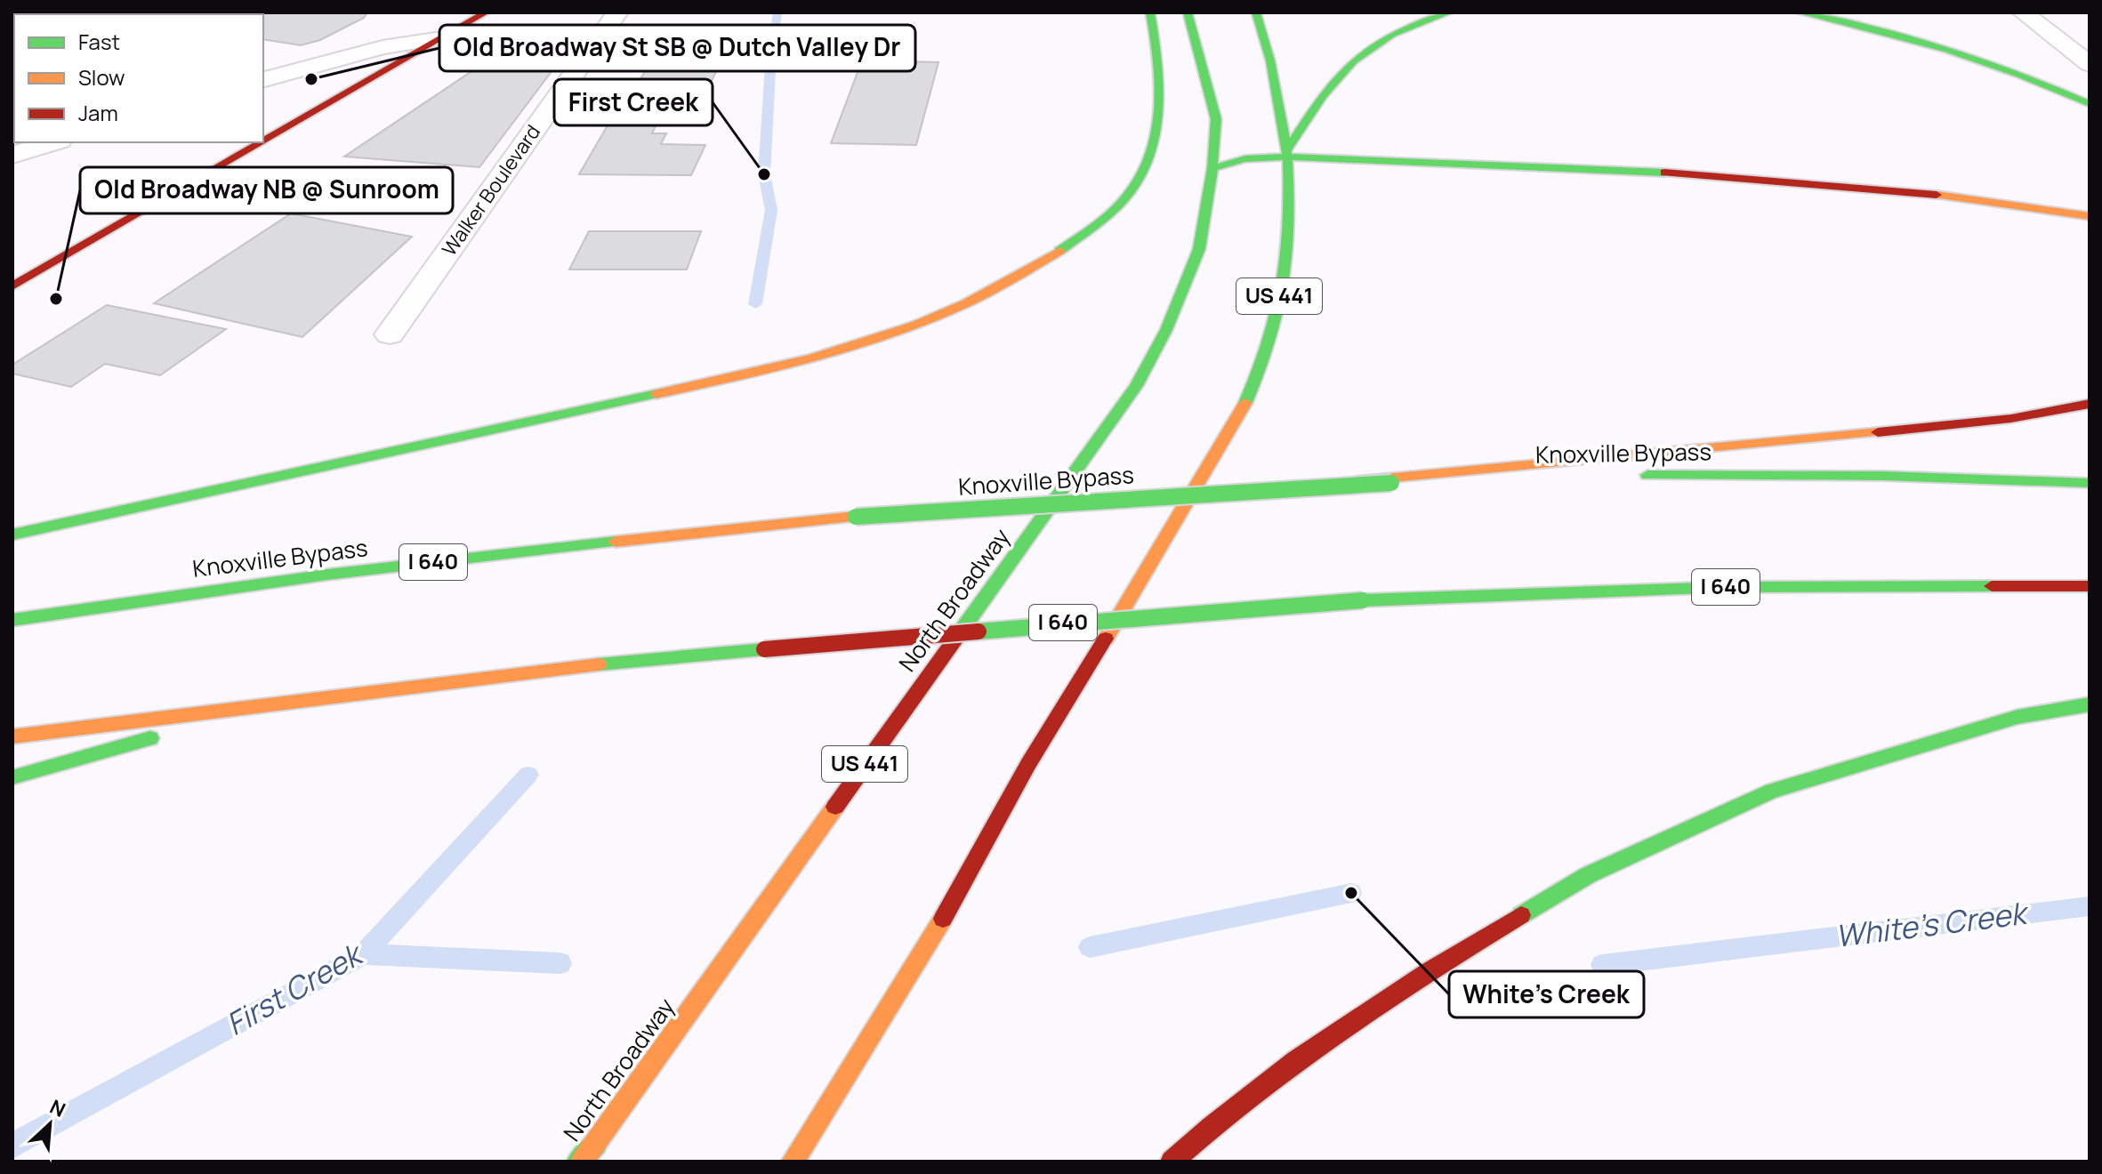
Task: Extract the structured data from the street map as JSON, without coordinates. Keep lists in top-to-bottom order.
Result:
{
  "streets": {
    "main road": [
      "US 441",
      "Knoxville Bypass",
      "I 640",
      "North Broadway"
    ],
    "street": ["Walker Boulevard"]
  },
  "water": ["White's Creek", "First Creek"],
  "places": [
    "Old Broadway St SB @ Dutch Valley Dr",
    "First Creek",
    "Old Broadway NB @ Sunroom",
    "White's Creek"
  ],
  "legend": ["Fast", "Slow", "Jam"],
  "north": "top right"
}
